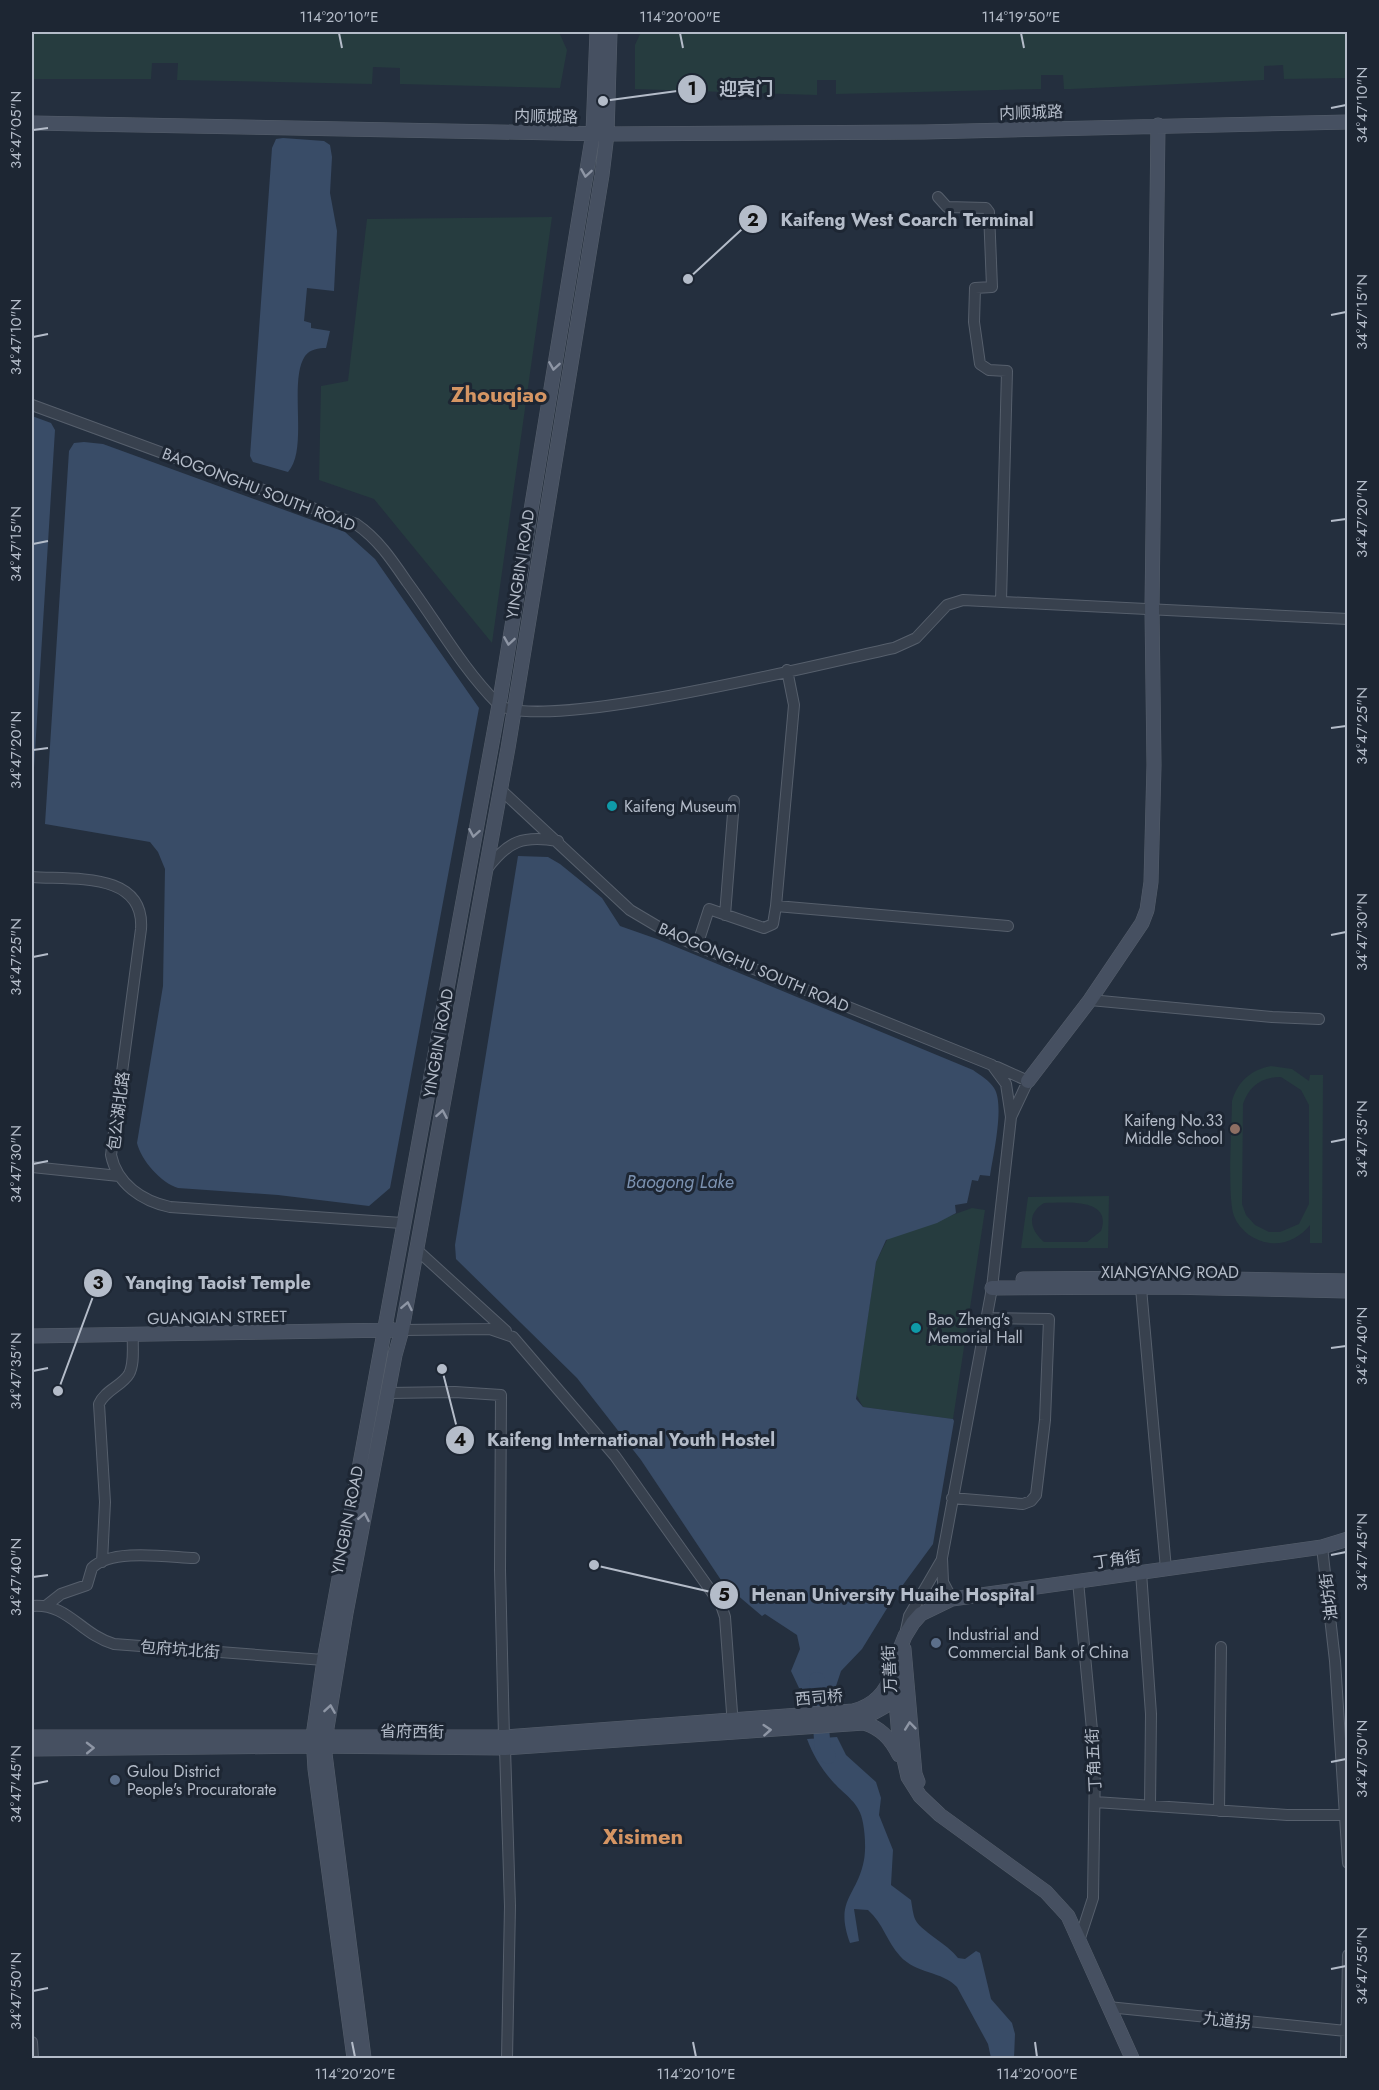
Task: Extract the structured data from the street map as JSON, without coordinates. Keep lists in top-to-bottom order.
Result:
{
  "streets": {
    "street": [
      "内顺城路",
      "BAOGONGHU SOUTH ROAD",
      "YINGBIN ROAD",
      "包公湖北路",
      "XIANGYANG ROAD",
      "GUANQIAN STREET",
      "丁角街",
      "油坊街",
      "包府坑北街",
      "万善街",
      "西司桥",
      "省府西街",
      "丁角五街",
      "九道拐"
    ]
  },
  "crossings": [
    ["内顺城路", "YINGBIN ROAD"],
    ["BAOGONGHU SOUTH ROAD", "YINGBIN ROAD"],
    ["YINGBIN ROAD", "包公湖北路"],
    ["YINGBIN ROAD", "GUANQIAN STREET"],
    ["YINGBIN ROAD", "包府坑北街"],
    ["YINGBIN ROAD", "省府西街"],
    ["丁角街", "油坊街"],
    ["丁角街", "万善街"],
    ["丁角街", "丁角五街"],
    ["万善街", "丁角五街"],
    ["万善街", "九道拐"],
    ["西司桥", "省府西街"]
  ],
  "districts": ["Zhouqiao", "Xisimen"],
  "water": ["Baogong Lake"],
  "places": [
    "迎宾门",
    "Kaifeng West Coarch Terminal",
    "Kaifeng Museum",
    "Kaifeng No.33 Middle School",
    "Bao Zheng's Memorial Hall",
    "Kaifeng International Youth Hostel",
    "Yanqing Taoist Temple",
    "Henan University Huaihe Hospital",
    "Industrial and Commercial Bank of China",
    "Gulou District People's Procuratorate"
  ],
  "coordinates": [
    "114°20'10\"E",
    "114°20'00\"E",
    "114°19'50\"E",
    "34°47'10\"N",
    "34°47'05\"N",
    "34°47'15\"N",
    "34°47'20\"N",
    "34°47'25\"N",
    "34°47'30\"N",
    "34°47'35\"N",
    "34°47'40\"N",
    "34°47'45\"N",
    "34°47'50\"N",
    "34°47'55\"N",
    "114°20'20\"E"
  ]
}
